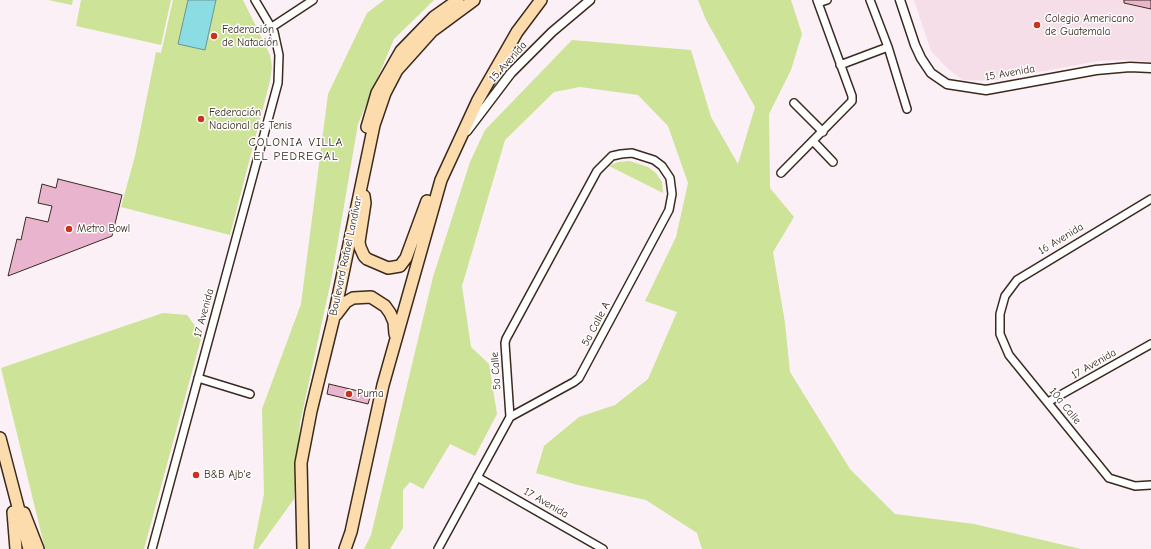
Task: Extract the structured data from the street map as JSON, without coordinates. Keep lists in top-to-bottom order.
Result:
{
  "streets": {
    "main road": ["Boulevard Rafael Landívar"],
    "street": [
      "15 Avenida",
      "16 Avenida",
      "17 Avenida",
      "5a Calle A",
      "5a Calle",
      "10a Calle"
    ]
  },
  "crossings": [
    ["16 Avenida", "10a Calle"],
    ["17 Avenida", "10a Calle"],
    ["5a Calle A", "5a Calle"]
  ],
  "districts": ["COLONIA VILLA EL PEDREGAL"],
  "places": [
    "Colegio Americano de Guatemala",
    "Federación de Natación",
    "Federación Nacional de Tenis",
    "Metro Bowl",
    "Puma",
    "B&B Ajb'e"
  ]
}
